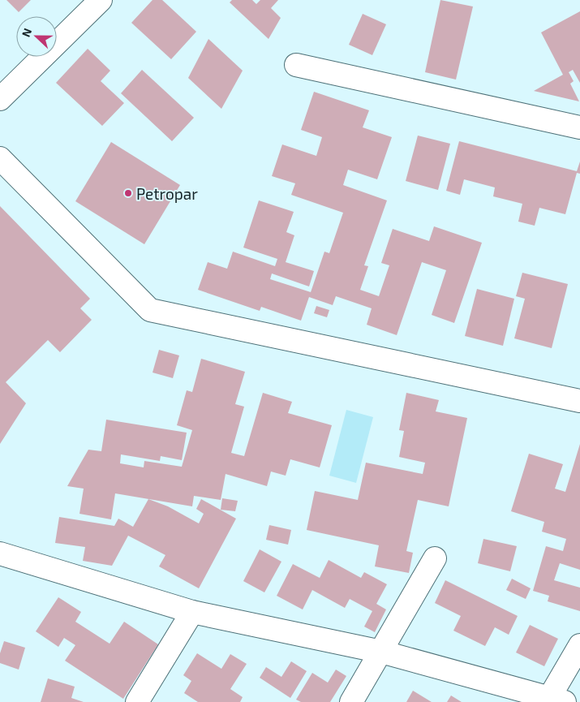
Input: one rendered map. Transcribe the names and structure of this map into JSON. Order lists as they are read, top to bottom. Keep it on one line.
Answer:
{"places":["Petropar"],"north":"left"}
